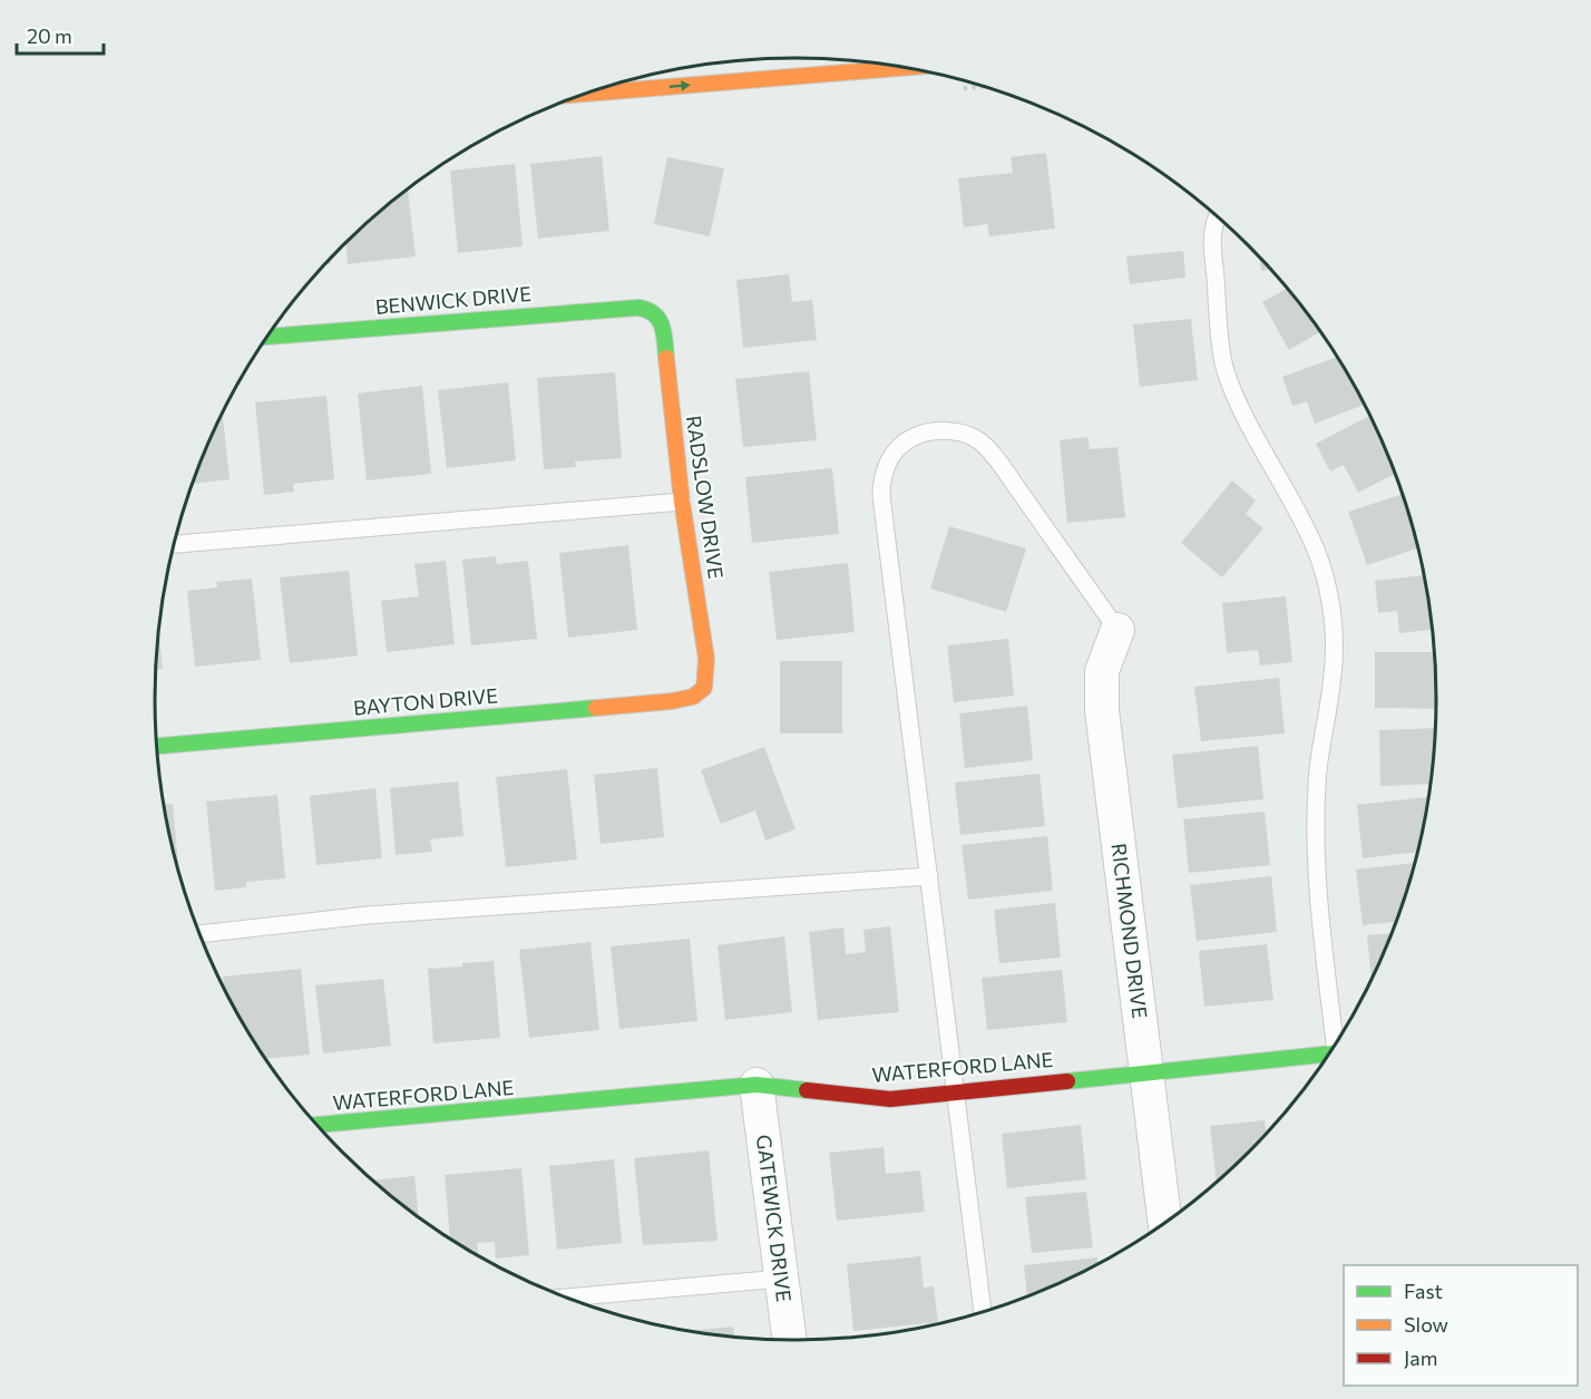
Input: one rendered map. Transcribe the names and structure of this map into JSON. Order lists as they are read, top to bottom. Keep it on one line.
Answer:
{"streets":{"street":["BENWICK DRIVE","RADSLOW DRIVE","BAYTON DRIVE","RICHMOND DRIVE","WATERFORD LANE","GATEWICK DRIVE"]},"crossings":[["BENWICK DRIVE","RADSLOW DRIVE"],["RADSLOW DRIVE","BAYTON DRIVE"],["RICHMOND DRIVE","WATERFORD LANE"],["WATERFORD LANE","GATEWICK DRIVE"]],"legend":["Fast","Slow","Jam"],"scale_bar":"20 m"}
